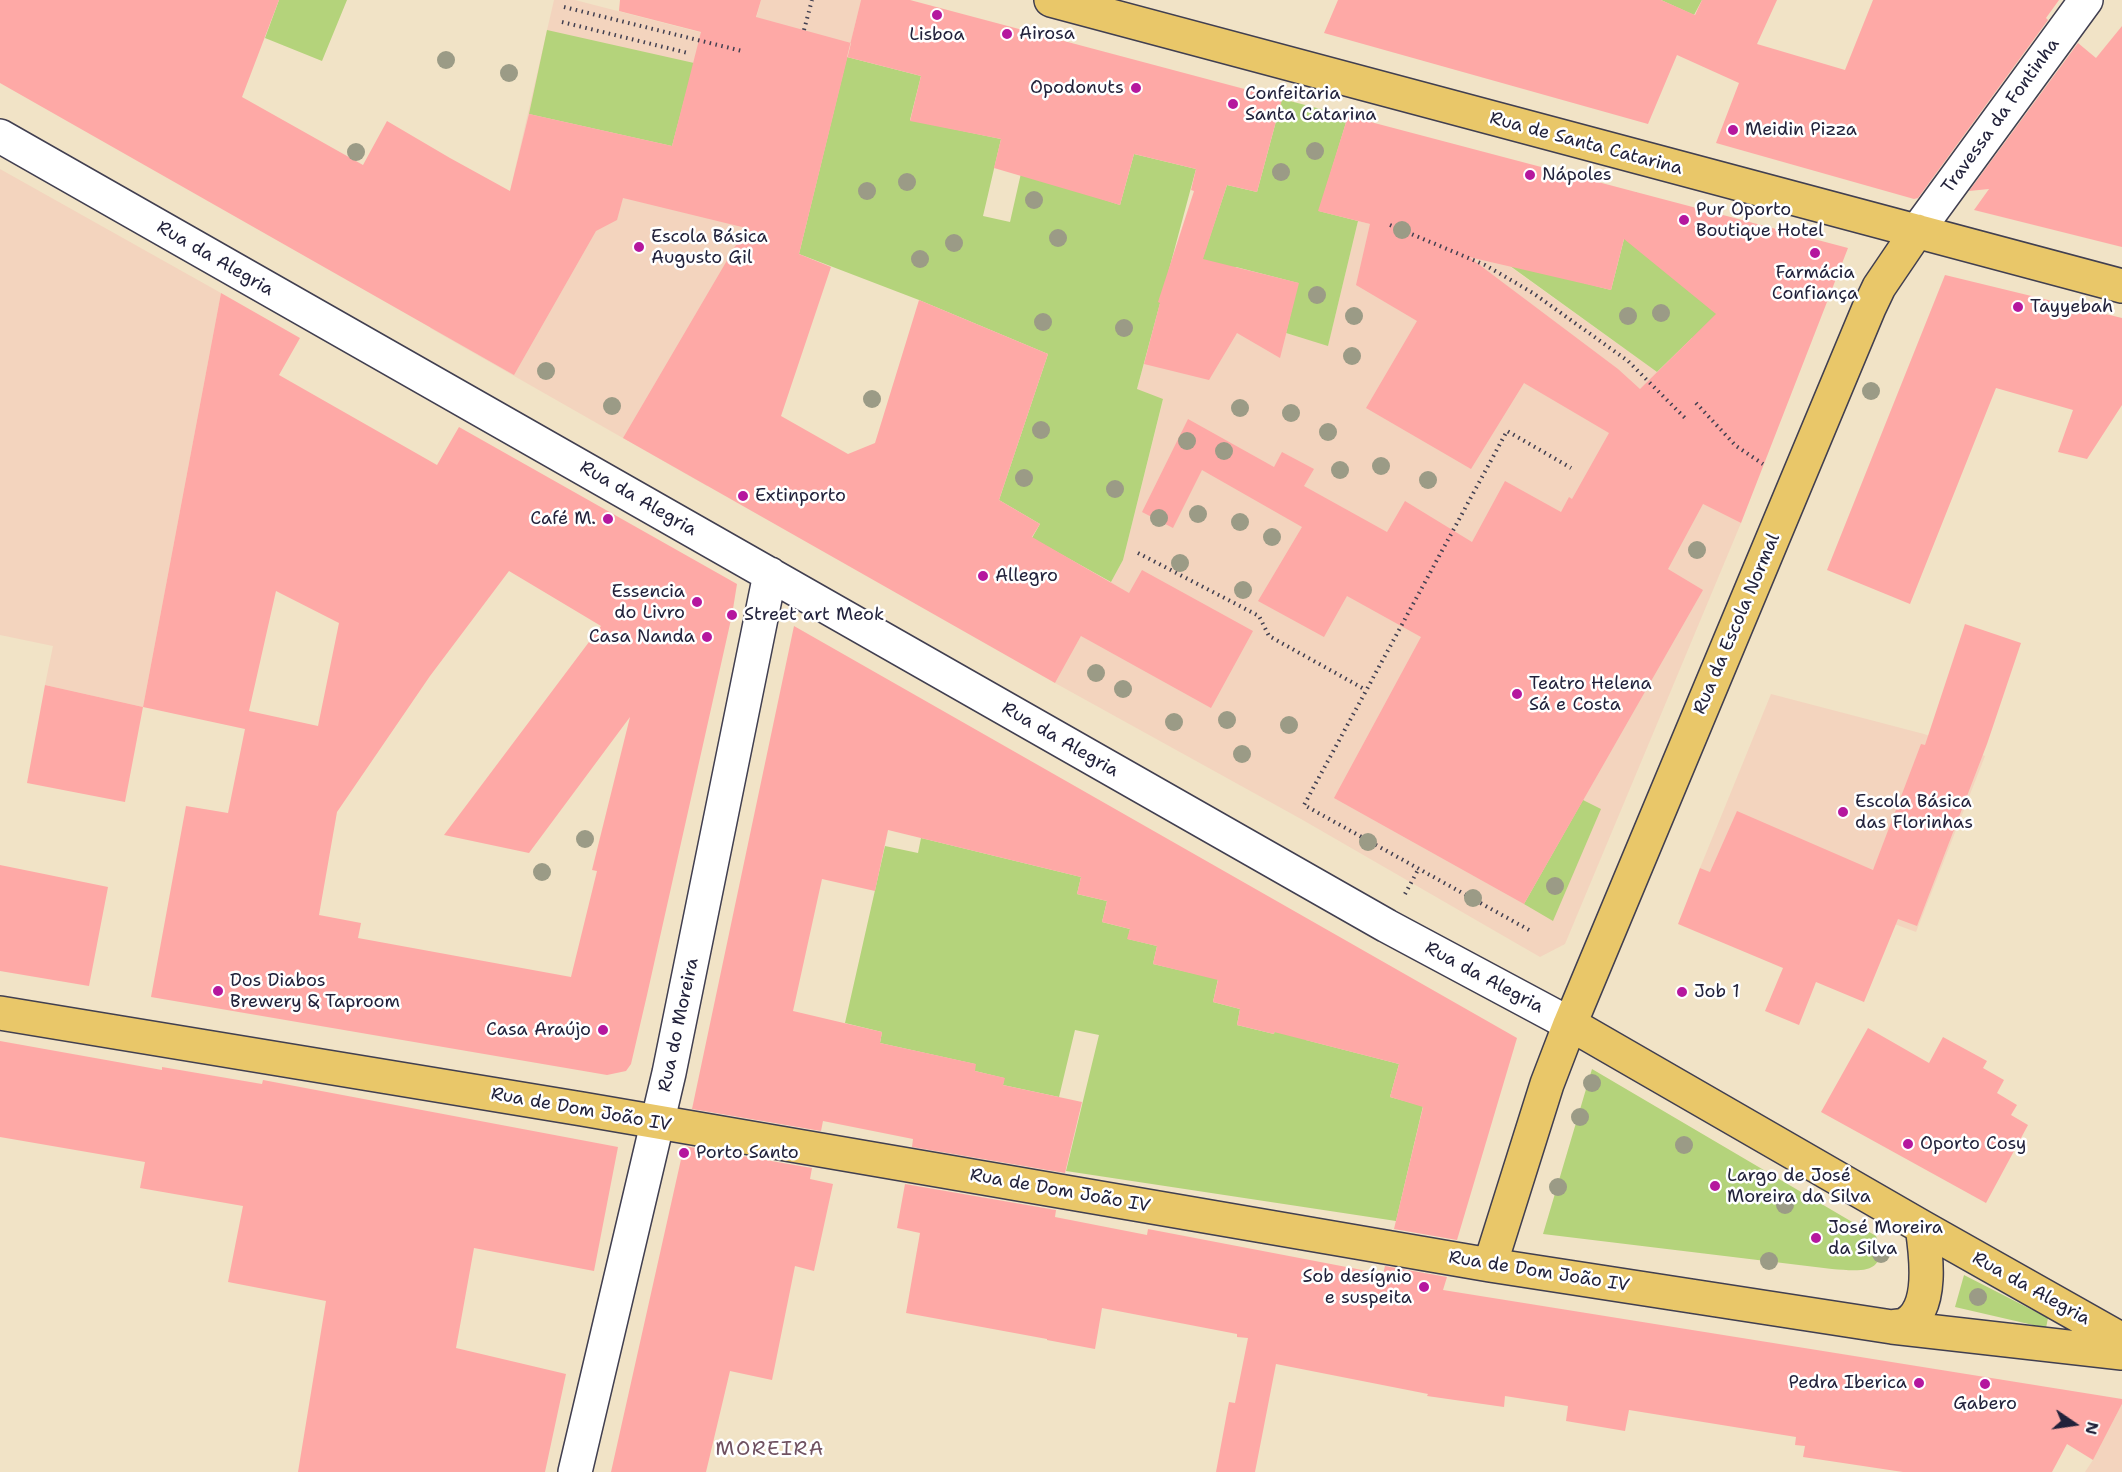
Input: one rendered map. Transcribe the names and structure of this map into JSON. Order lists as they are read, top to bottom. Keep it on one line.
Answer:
{"streets":{"main road":["Rua de Santa Catarina","Rua da Alegria","Rua da Escola Normal","Rua de Dom João IV"],"street":["Travessa da Fontinha","Rua do Moreira"]},"crossings":[["Travessa da Fontinha","Rua de Santa Catarina"],["Travessa da Fontinha","Rua da Escola Normal"],["Rua de Santa Catarina","Rua da Escola Normal"],["Rua da Alegria","Rua da Escola Normal"],["Rua da Alegria","Rua do Moreira"],["Rua do Moreira","Rua de Dom João IV"]],"districts":["MOREIRA"],"places":["Lisboa","Airosa","Opodonuts","Confeitaria Santa Catarina","Meidin Pizza","Nápoles","Pur Oporto Boutique Hotel","Escola Básica Augusto Gil","Farmácia Confiança","Tayyebah","Extinporto","Café M.","Allegro","Essencia do Livro","Street art Meok","Casa Nanda","Teatro Helena Sá e Costa","Escola Básica das Florinhas","Dos Diabos Brewery & Taproom","Job 1","Casa Araújo","Oporto Cosy","Porto Santo","Largo de José Moreira da Silva","José Moreira da Silva","Sob desígnio e suspeita","Pedra Iberica","Gabero"],"north":"right"}
